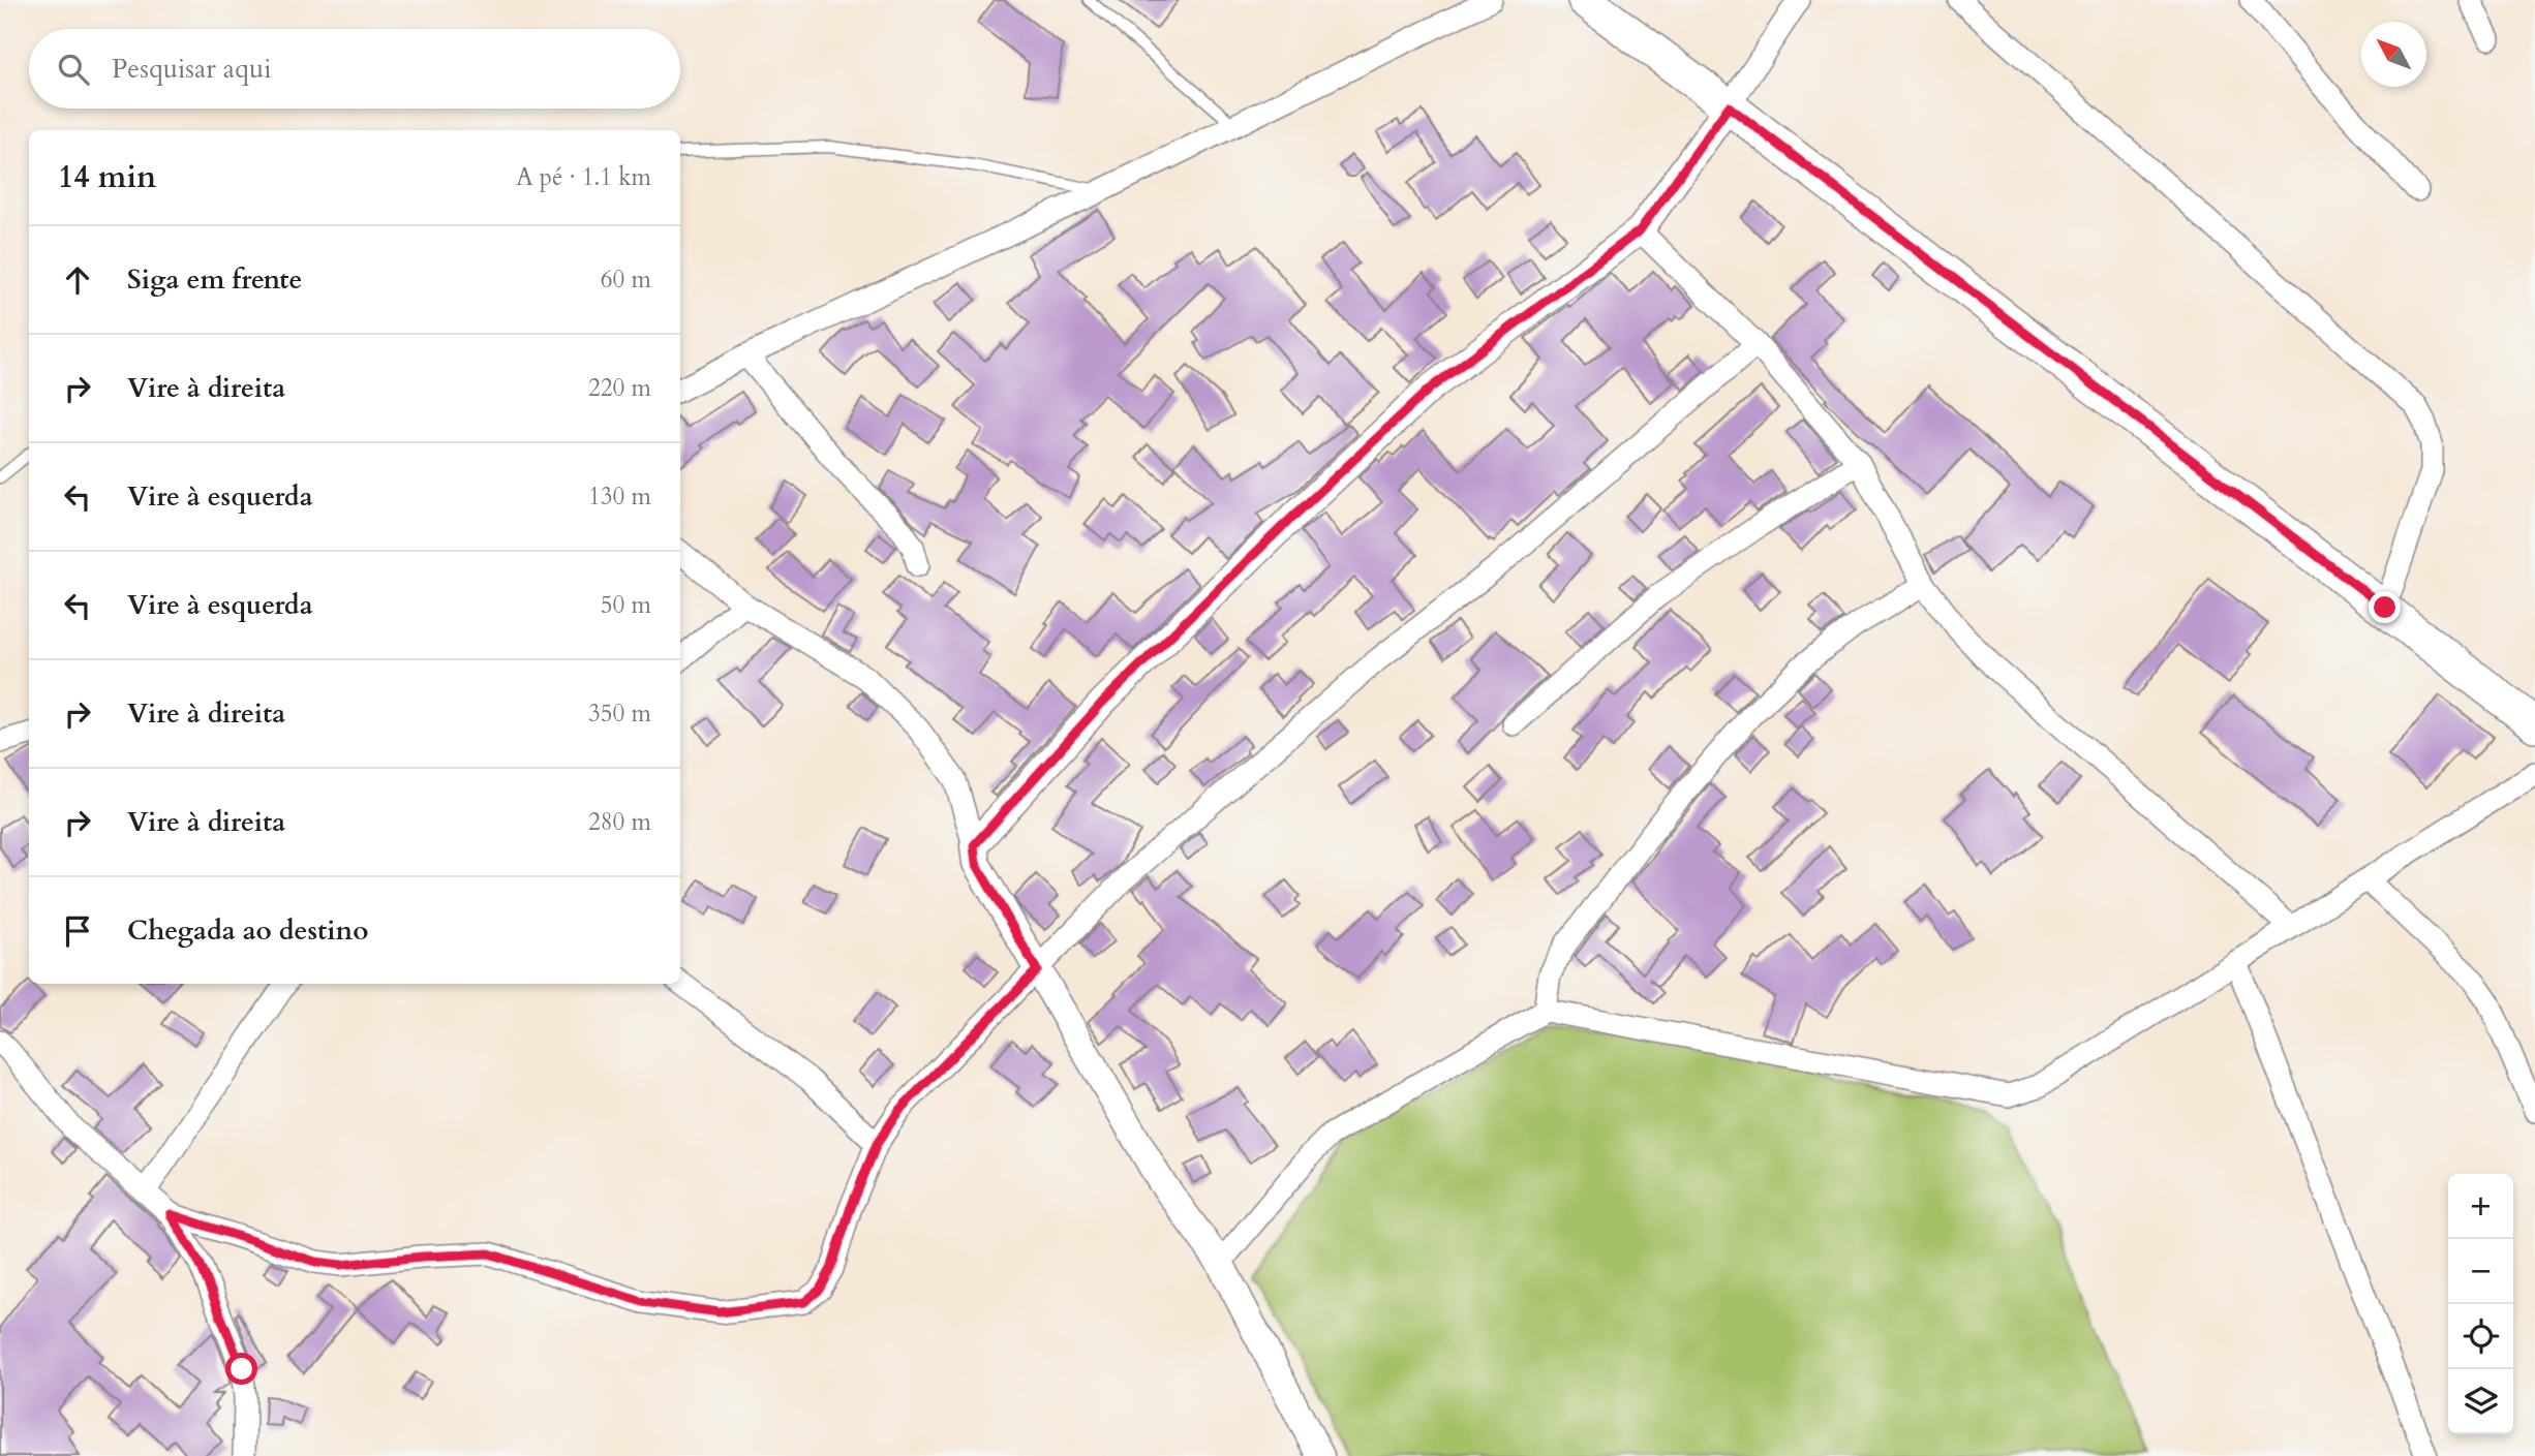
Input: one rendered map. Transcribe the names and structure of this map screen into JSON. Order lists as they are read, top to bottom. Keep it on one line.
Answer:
{"north":"top left","page":{"search":"Pesquisar aqui","heading":["14 min","A pé · 1.1 km"],"list":[["Siga em frente","60 m"],["Vire à direita","220 m"],["Vire à esquerda","130 m"],["Vire à esquerda","50 m"],["Vire à direita","350 m"],["Vire à direita","280 m"],"Chegada ao destino"],"map_buttons":["+","−"]}}
